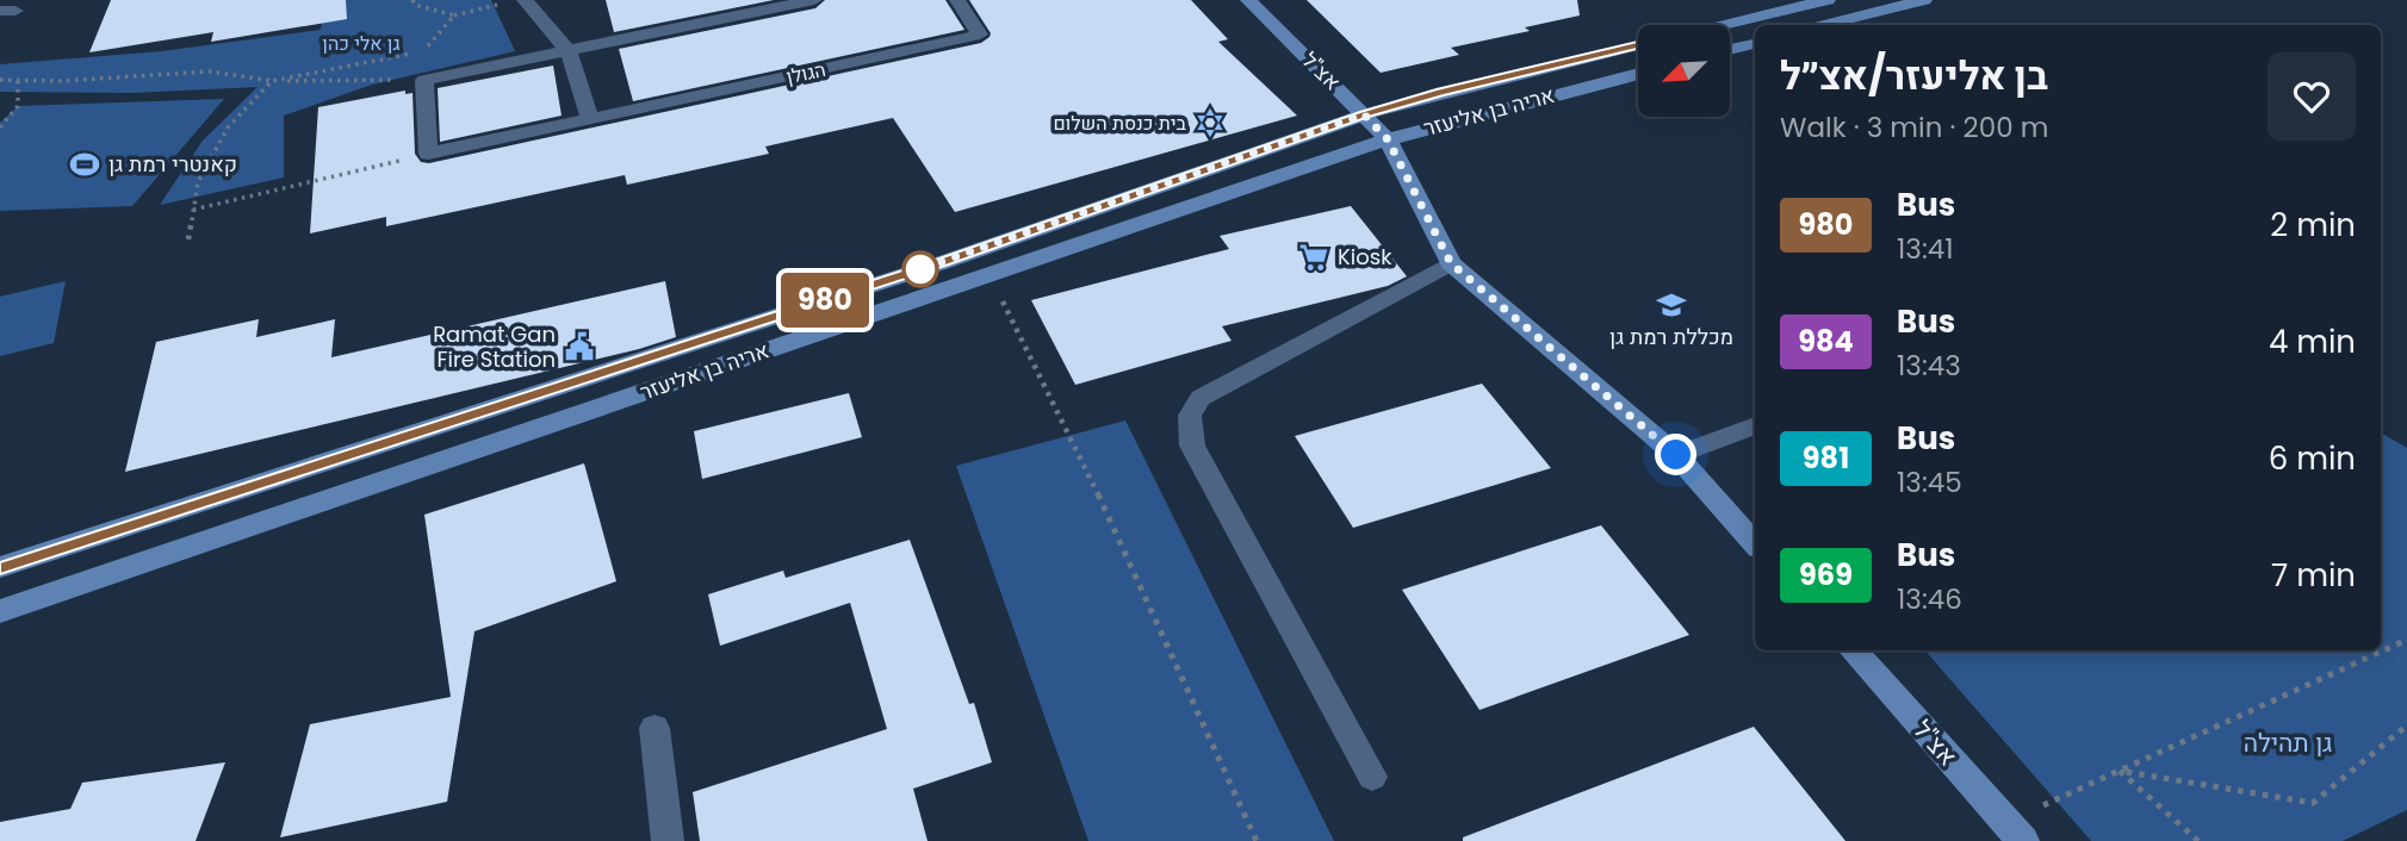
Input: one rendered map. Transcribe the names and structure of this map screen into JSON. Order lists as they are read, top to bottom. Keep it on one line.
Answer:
{"streets":{"street":["אצ\"ל","הגולן","אריה בן אליעזר"]},"crossings":[["אצ\"ל","אריה בן אליעזר"]],"parks":["גן אלי כהן","גן תהילה"],"places":{"synagogue":["בית כנסת השלום"],"sports":["קאנטרי רמת גן"],"supermarket":["Kiosk"],"school or university":["מכללת רמת גן"],"public building":["Ramat Gan Fire Station"]},"lines":["bus line 980"],"north":"bottom left","page":{"on_map":"980","heading":["בן אליעזר/אצ״ל","Walk · 3 min · 200 m"],"list":[{"mark":"980","name":"Bus","note":"13:41","value":"2 min"},{"mark":"984","name":"Bus","note":"13:43","value":"4 min"},{"mark":"981","name":"Bus","note":"13:45","value":"6 min"},{"mark":"969","name":"Bus","note":"13:46","value":"7 min"}]}}
